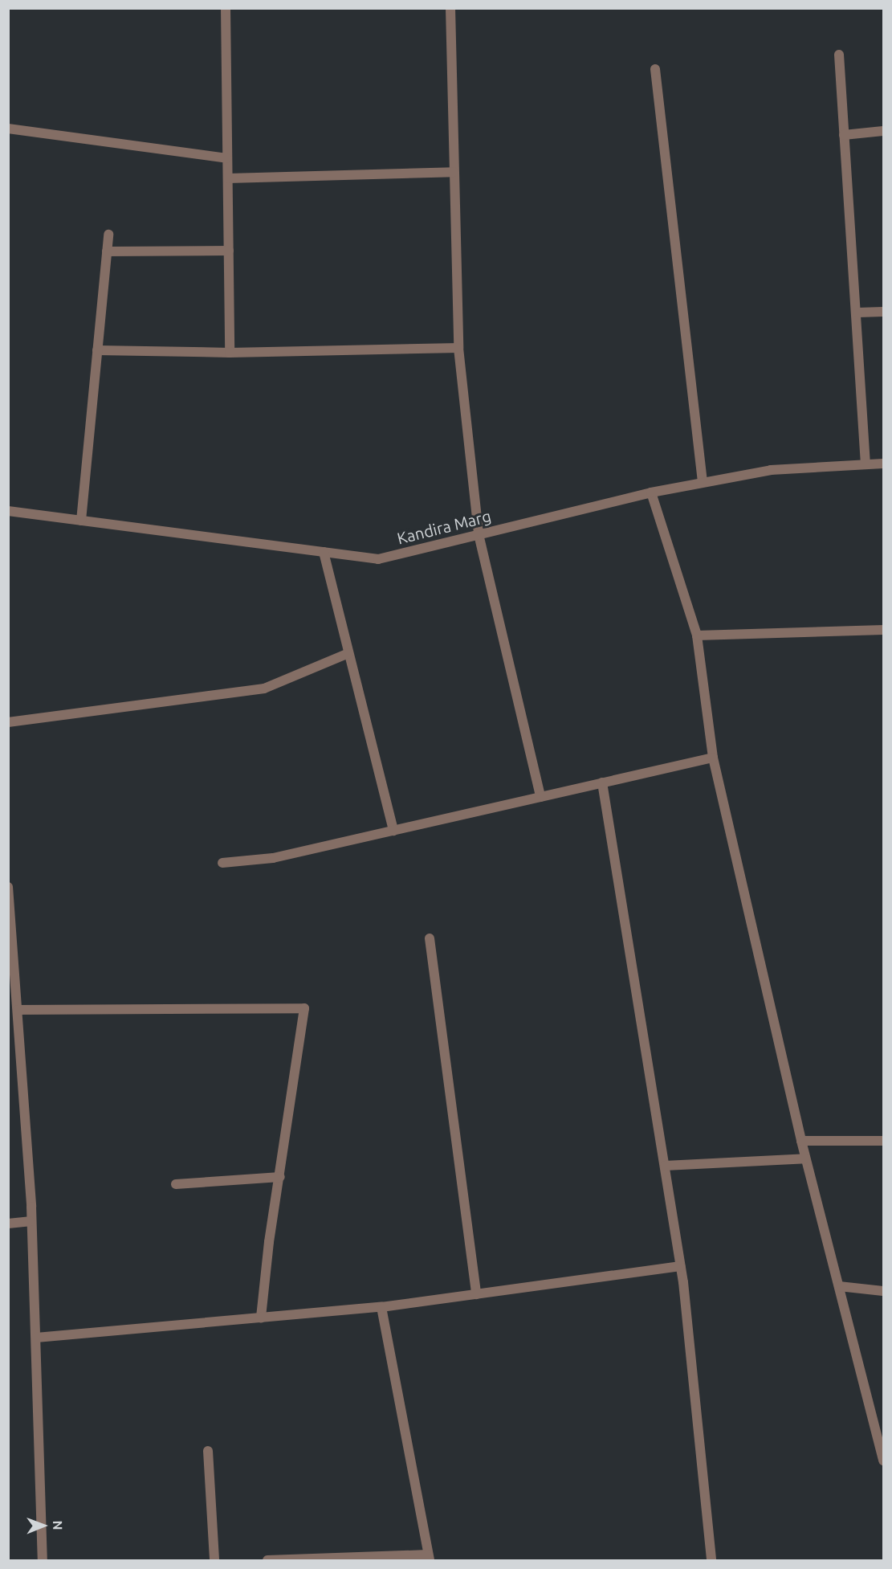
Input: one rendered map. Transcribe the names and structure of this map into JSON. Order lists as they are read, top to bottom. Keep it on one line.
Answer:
{"streets":{"street":["Kandira Marg"]},"north":"right"}
